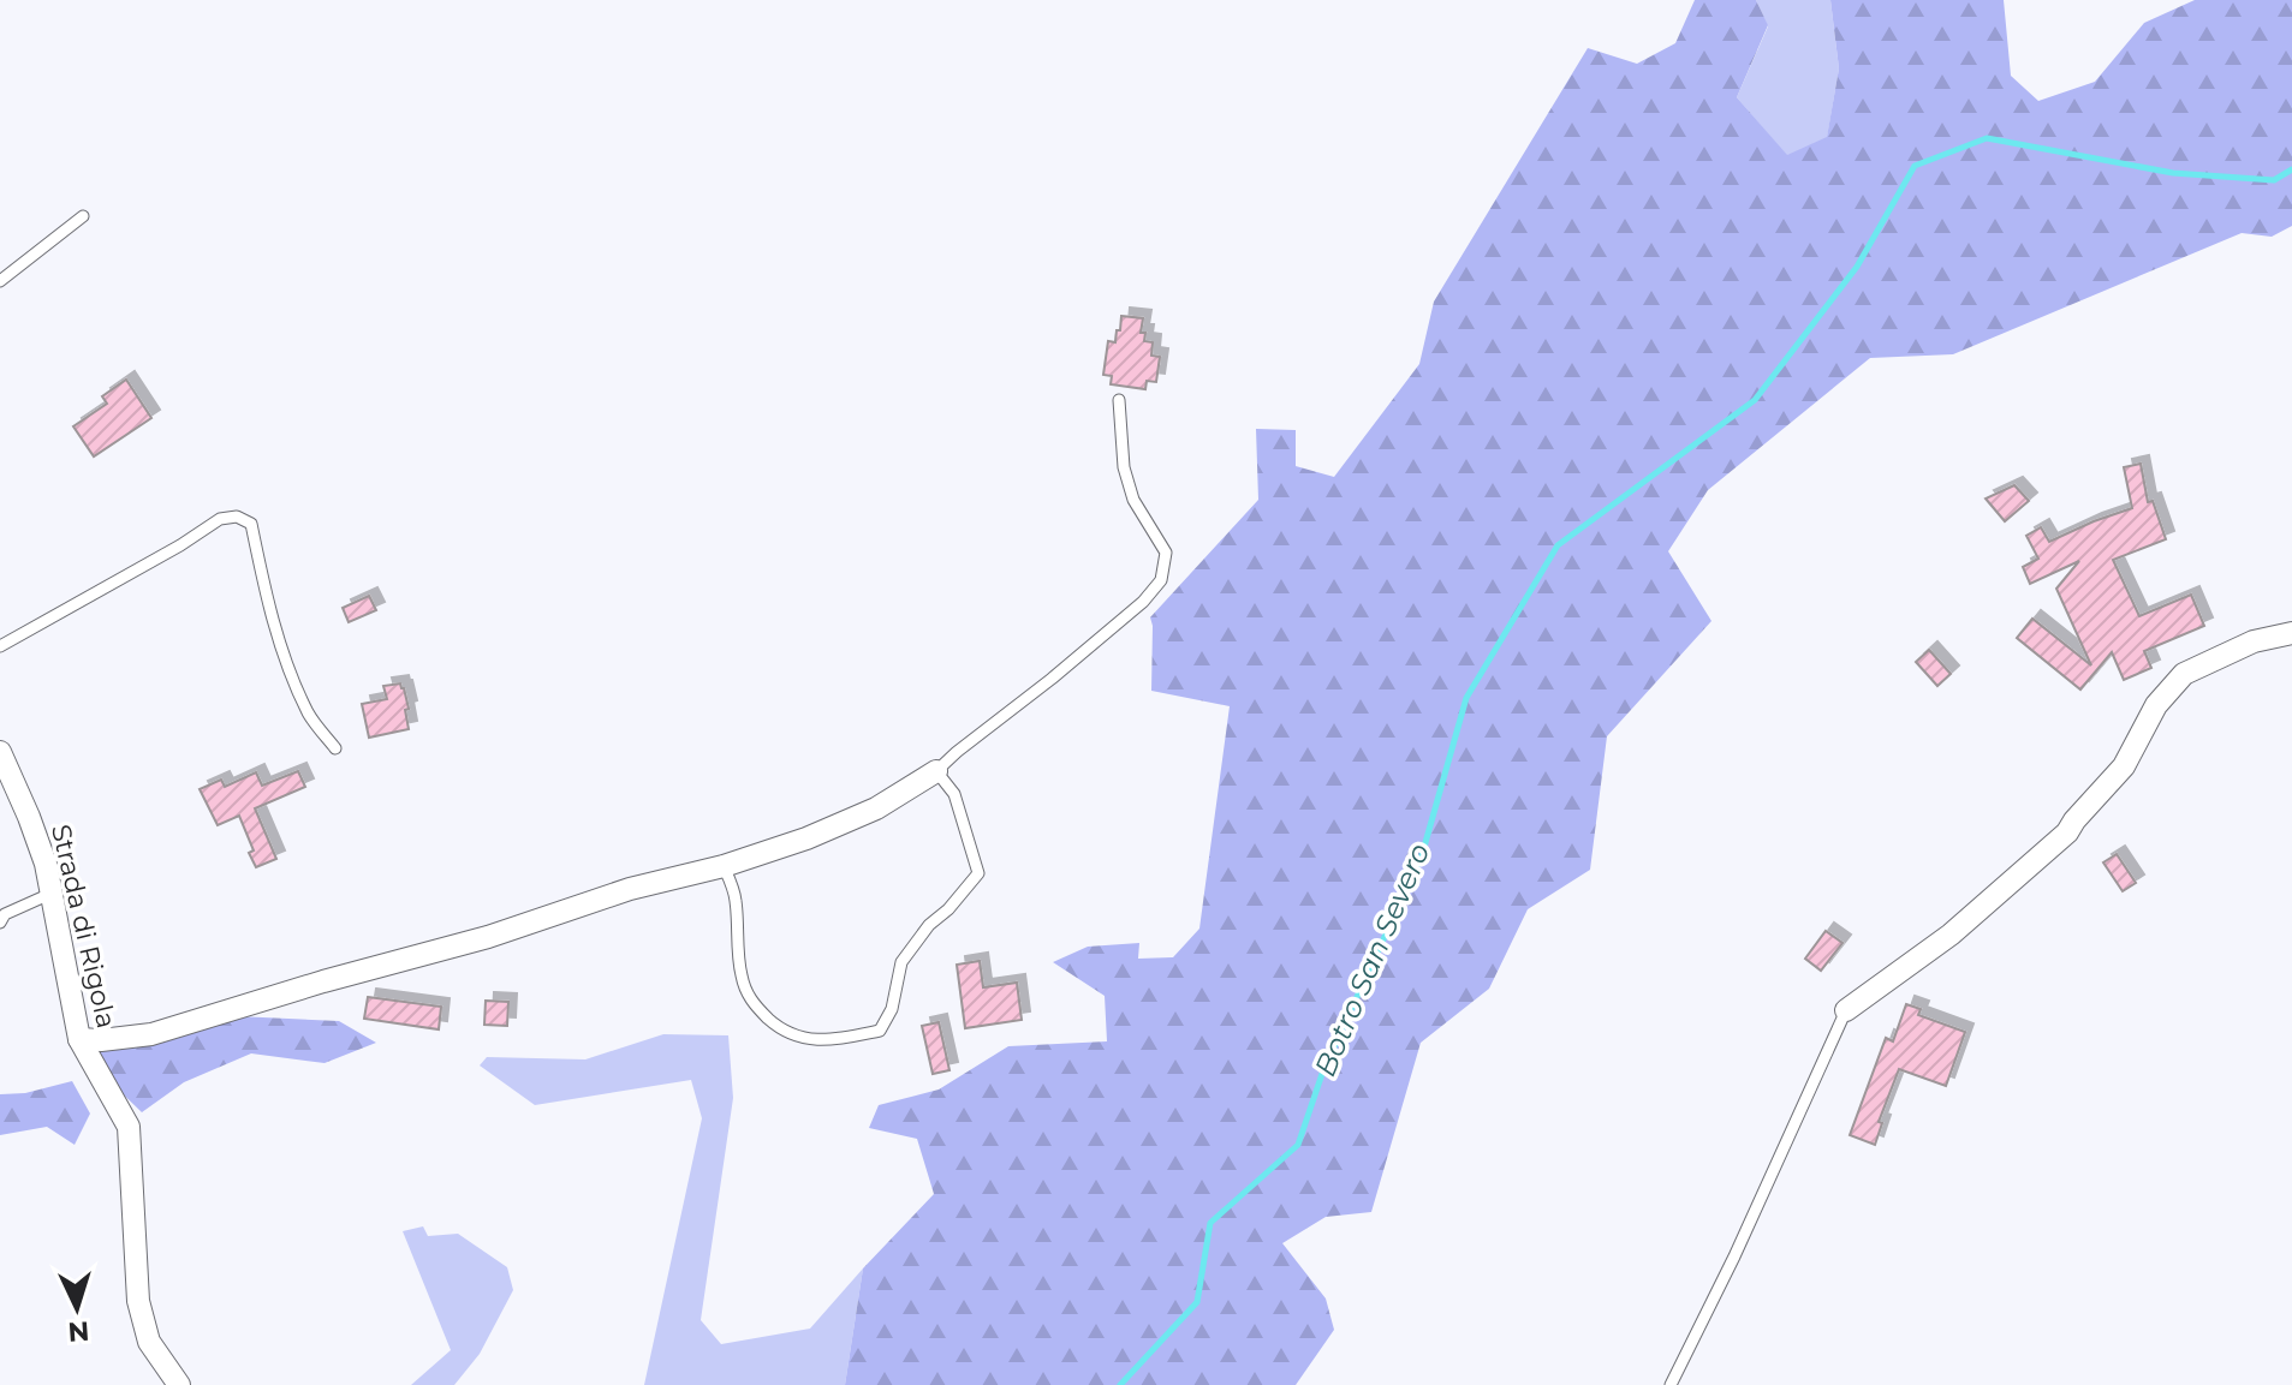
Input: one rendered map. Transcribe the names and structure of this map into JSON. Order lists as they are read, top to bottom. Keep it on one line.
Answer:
{"streets":{"street":["Strada di Rigola"]},"water":["Botro San Severo"],"north":"bottom"}
